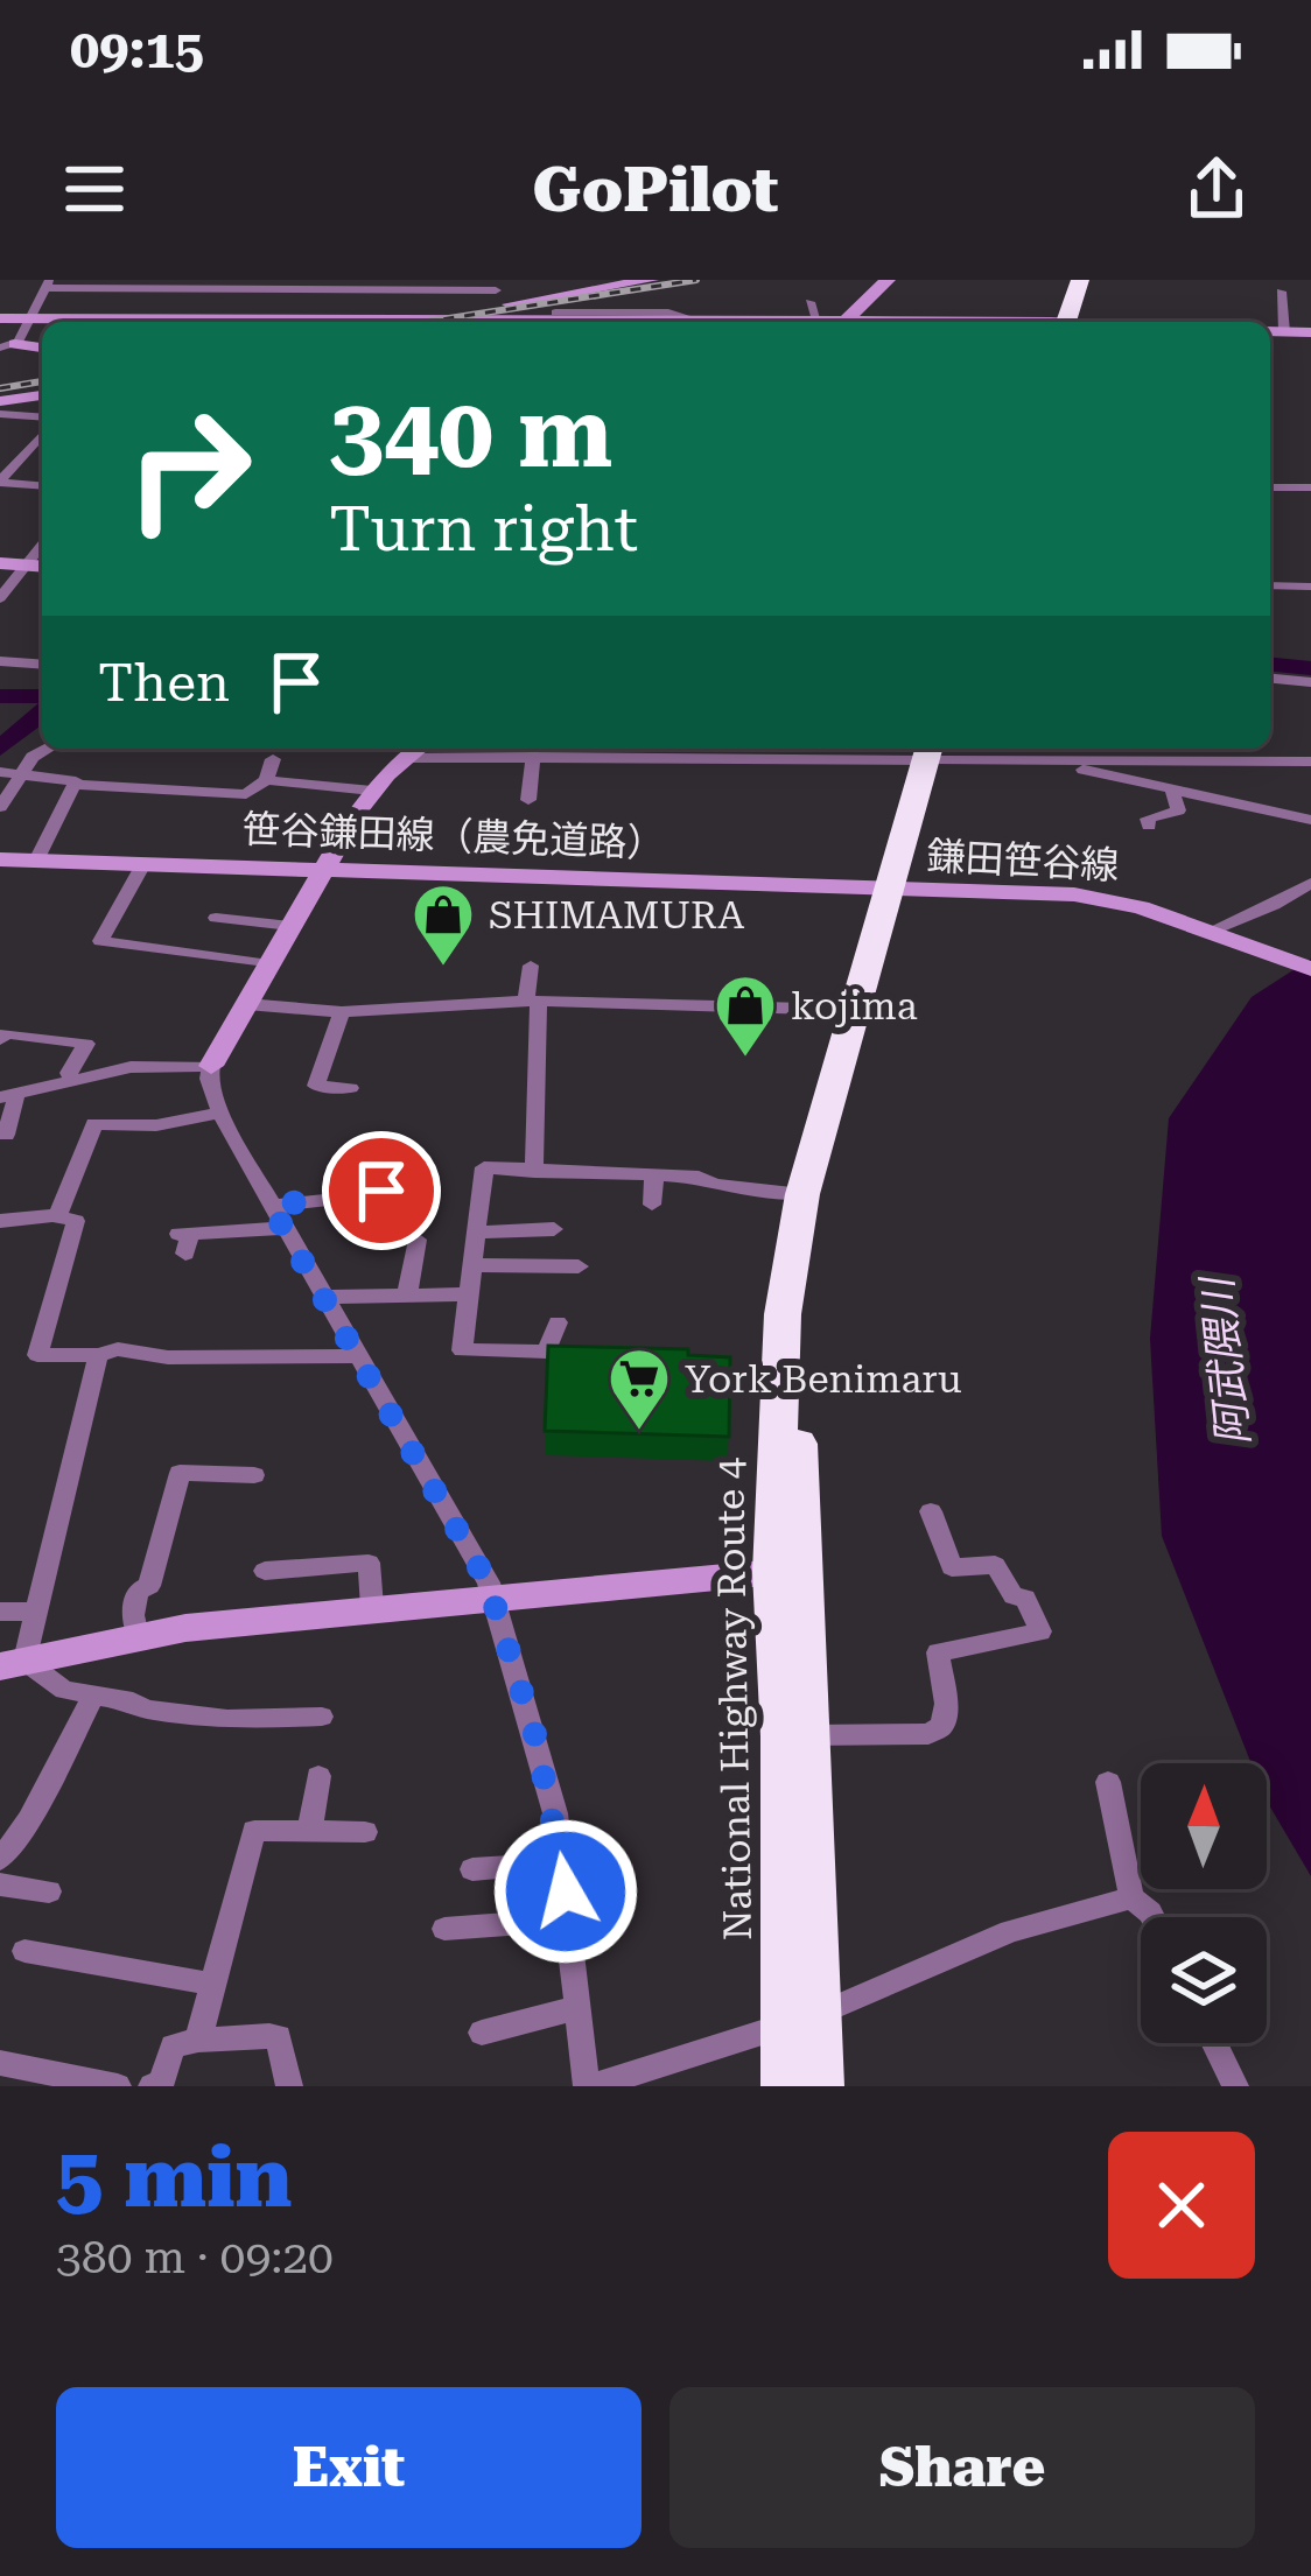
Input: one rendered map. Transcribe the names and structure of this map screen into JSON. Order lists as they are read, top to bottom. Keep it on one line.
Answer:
{"streets":{"highway":["National Highway Route 4"],"street":["笹谷鎌田線（農免道路）","鎌田笹谷線"]},"crossings":[["笹谷鎌田線（農免道路）","鎌田笹谷線"],["笹谷鎌田線（農免道路）","National Highway Route 4"],["鎌田笹谷線","National Highway Route 4"]],"water":["阿武隈川"],"places":{"shop":["SHIMAMURA","kojima"],"supermarket":["York Benimaru"]},"north":"top","page":{"status":"09:15","header":"GoPilot","turn":["340 m","Turn right"],"then":"Then","heading":["5 min","380 m · 09:20"],"buttons":["Exit","Share"]}}
